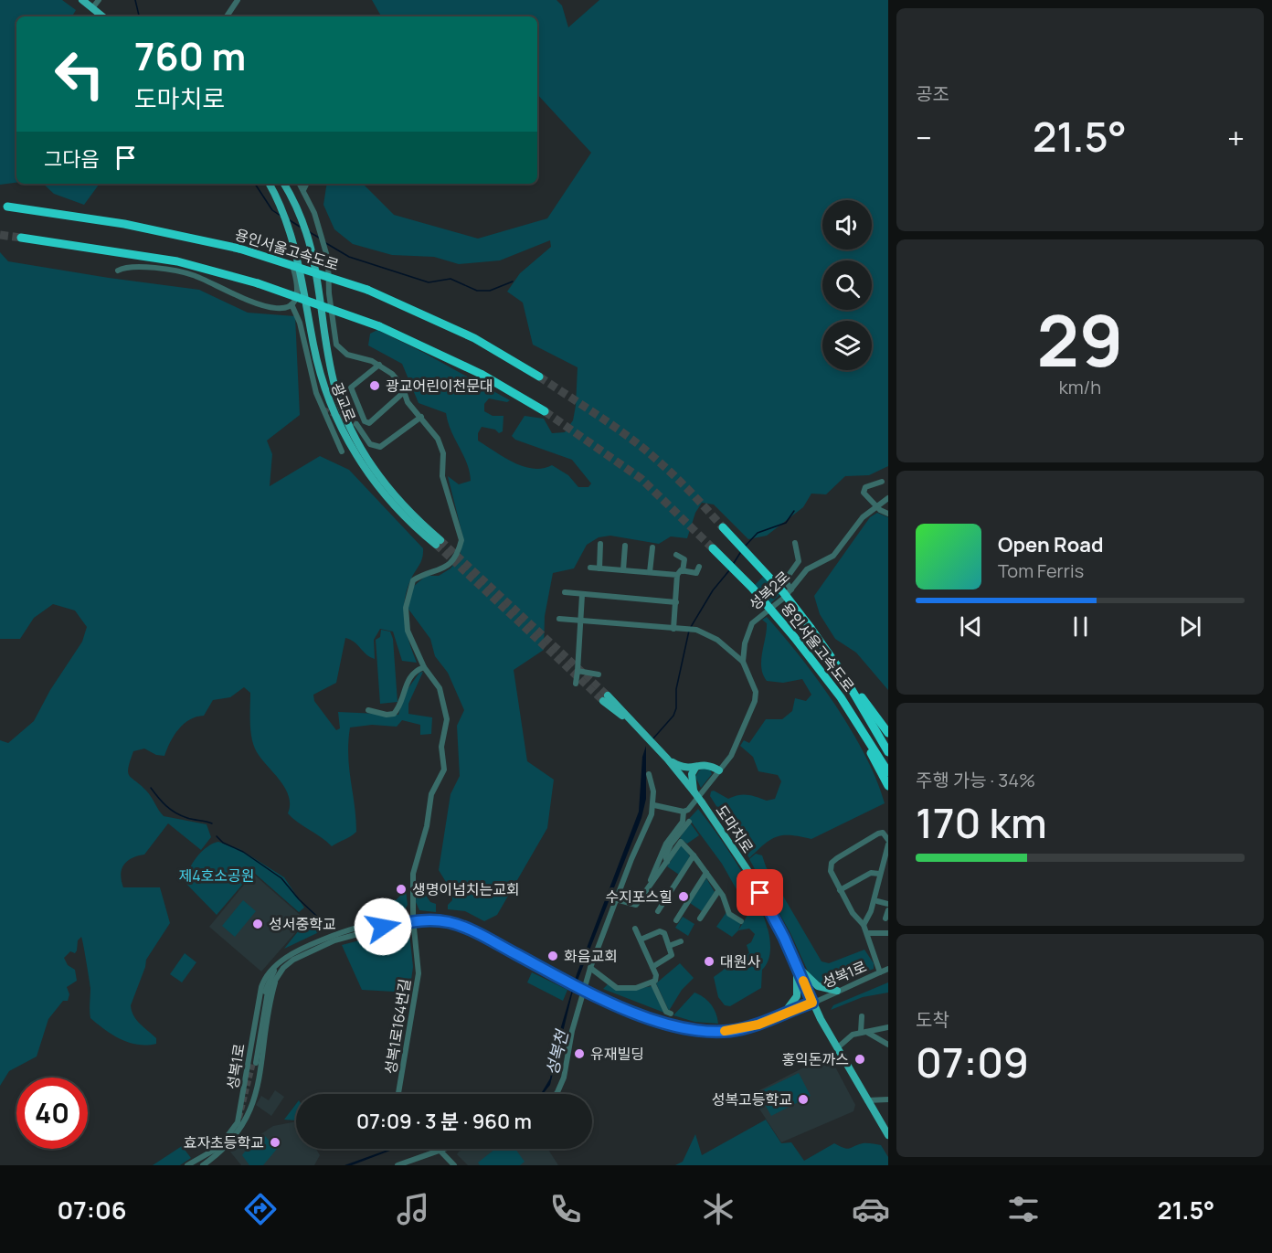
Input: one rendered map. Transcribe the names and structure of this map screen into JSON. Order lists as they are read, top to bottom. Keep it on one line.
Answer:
{"streets":{"highway":["용인서울고속도로"],"main road":["광교로","도마치로"],"street":["성복2로","성복1로","성복1로164번길"]},"crossings":[["도마치로","성복1로"],["성복1로","성복1로164번길"]],"water":["성복천"],"parks":["제4호소공원"],"places":["광교어린이천문대","생명이넘치는교회","수지포스힐","성서중학교","화음교회","대원사","유재빌딩","홍익돈까스","성복고등학교","효자초등학교"],"page":{"tile":["공조",["29","km/h"],["주행 가능 · 34%","170 km"],["도착","07:09"]],"turn":["760 m","도마치로"],"heat":["−","21.5°","+"],"then":"그다음","song":["Open Road","Tom Ferris"],"limit":"40","trip":"07:09 · 3 분 · 960 m","tabs":["07:06","21.5°"]}}
